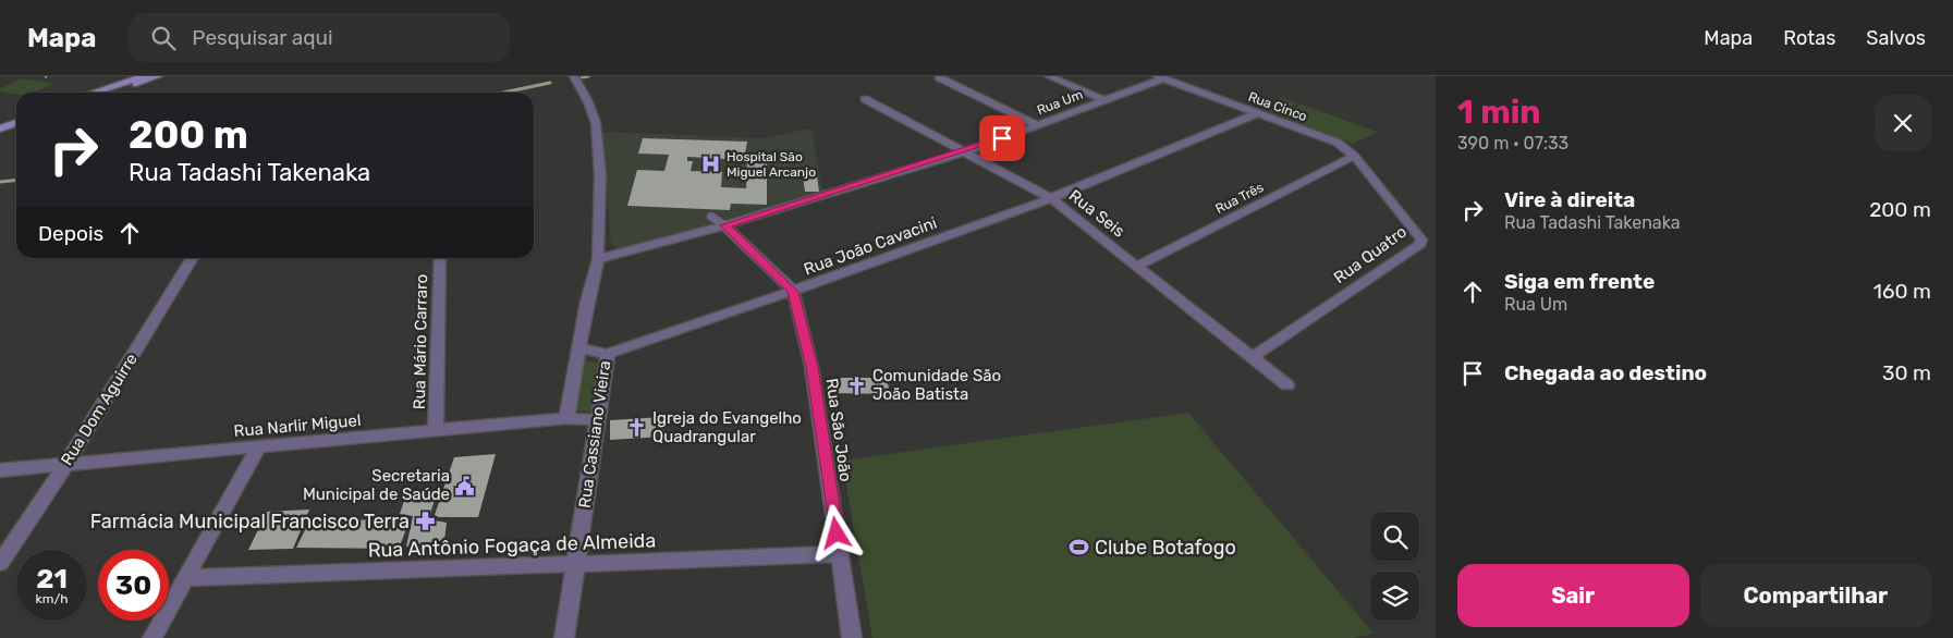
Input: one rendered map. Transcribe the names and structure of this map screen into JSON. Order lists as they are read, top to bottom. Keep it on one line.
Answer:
{"streets":{"street":["Rua Um","Rua Cinco","Rua Três","Rua Seis","Rua João Cavacini","Rua Quatro","Rua Mário Carraro","Rua Dom Aguirre","Rua Narlir Miguel","Rua São João","Rua Cassiano Vieira","Rua Antônio Fogaça de Almeida"]},"crossings":[["Rua Um","Rua Cinco"],["Rua Um","Rua Seis"],["Rua Um","Rua Cassiano Vieira"],["Rua Cinco","Rua Três"],["Rua Cinco","Rua João Cavacini"],["Rua Cinco","Rua Quatro"],["Rua Três","Rua Seis"],["Rua Três","Rua Quatro"],["Rua Seis","Rua João Cavacini"],["Rua Seis","Rua Quatro"],["Rua João Cavacini","Rua São João"],["Rua João Cavacini","Rua Cassiano Vieira"],["Rua Mário Carraro","Rua Narlir Miguel"],["Rua Dom Aguirre","Rua Narlir Miguel"],["Rua Narlir Miguel","Rua Cassiano Vieira"],["Rua São João","Rua Antônio Fogaça de Almeida"],["Rua Cassiano Vieira","Rua Antônio Fogaça de Almeida"]],"places":{"hospital":["Hospital São Miguel Arcanjo"],"church":["Comunidade São João Batista","Igreja do Evangelho Quadrangular"],"public building":["Secretaria Municipal de Saúde"],"pharmacy":["Farmácia Municipal Francisco Terra"],"sports":["Clube Botafogo"]},"page":{"header":"Mapa","search":"Pesquisar aqui","nav":["Mapa","Rotas","Salvos"],"heading":["1 min","390 m · 07:33"],"turn":["200 m","Rua Tadashi Takenaka"],"list":[{"name":"Vire à direita","note":"Rua Tadashi Takenaka","value":"200 m"},{"name":"Siga em frente","note":"Rua Um","value":"160 m"},{"name":"Chegada ao destino","value":"30 m"}],"then":"Depois","speed":"21 km/h","limit":"30","buttons":["Sair","Compartilhar"]}}
